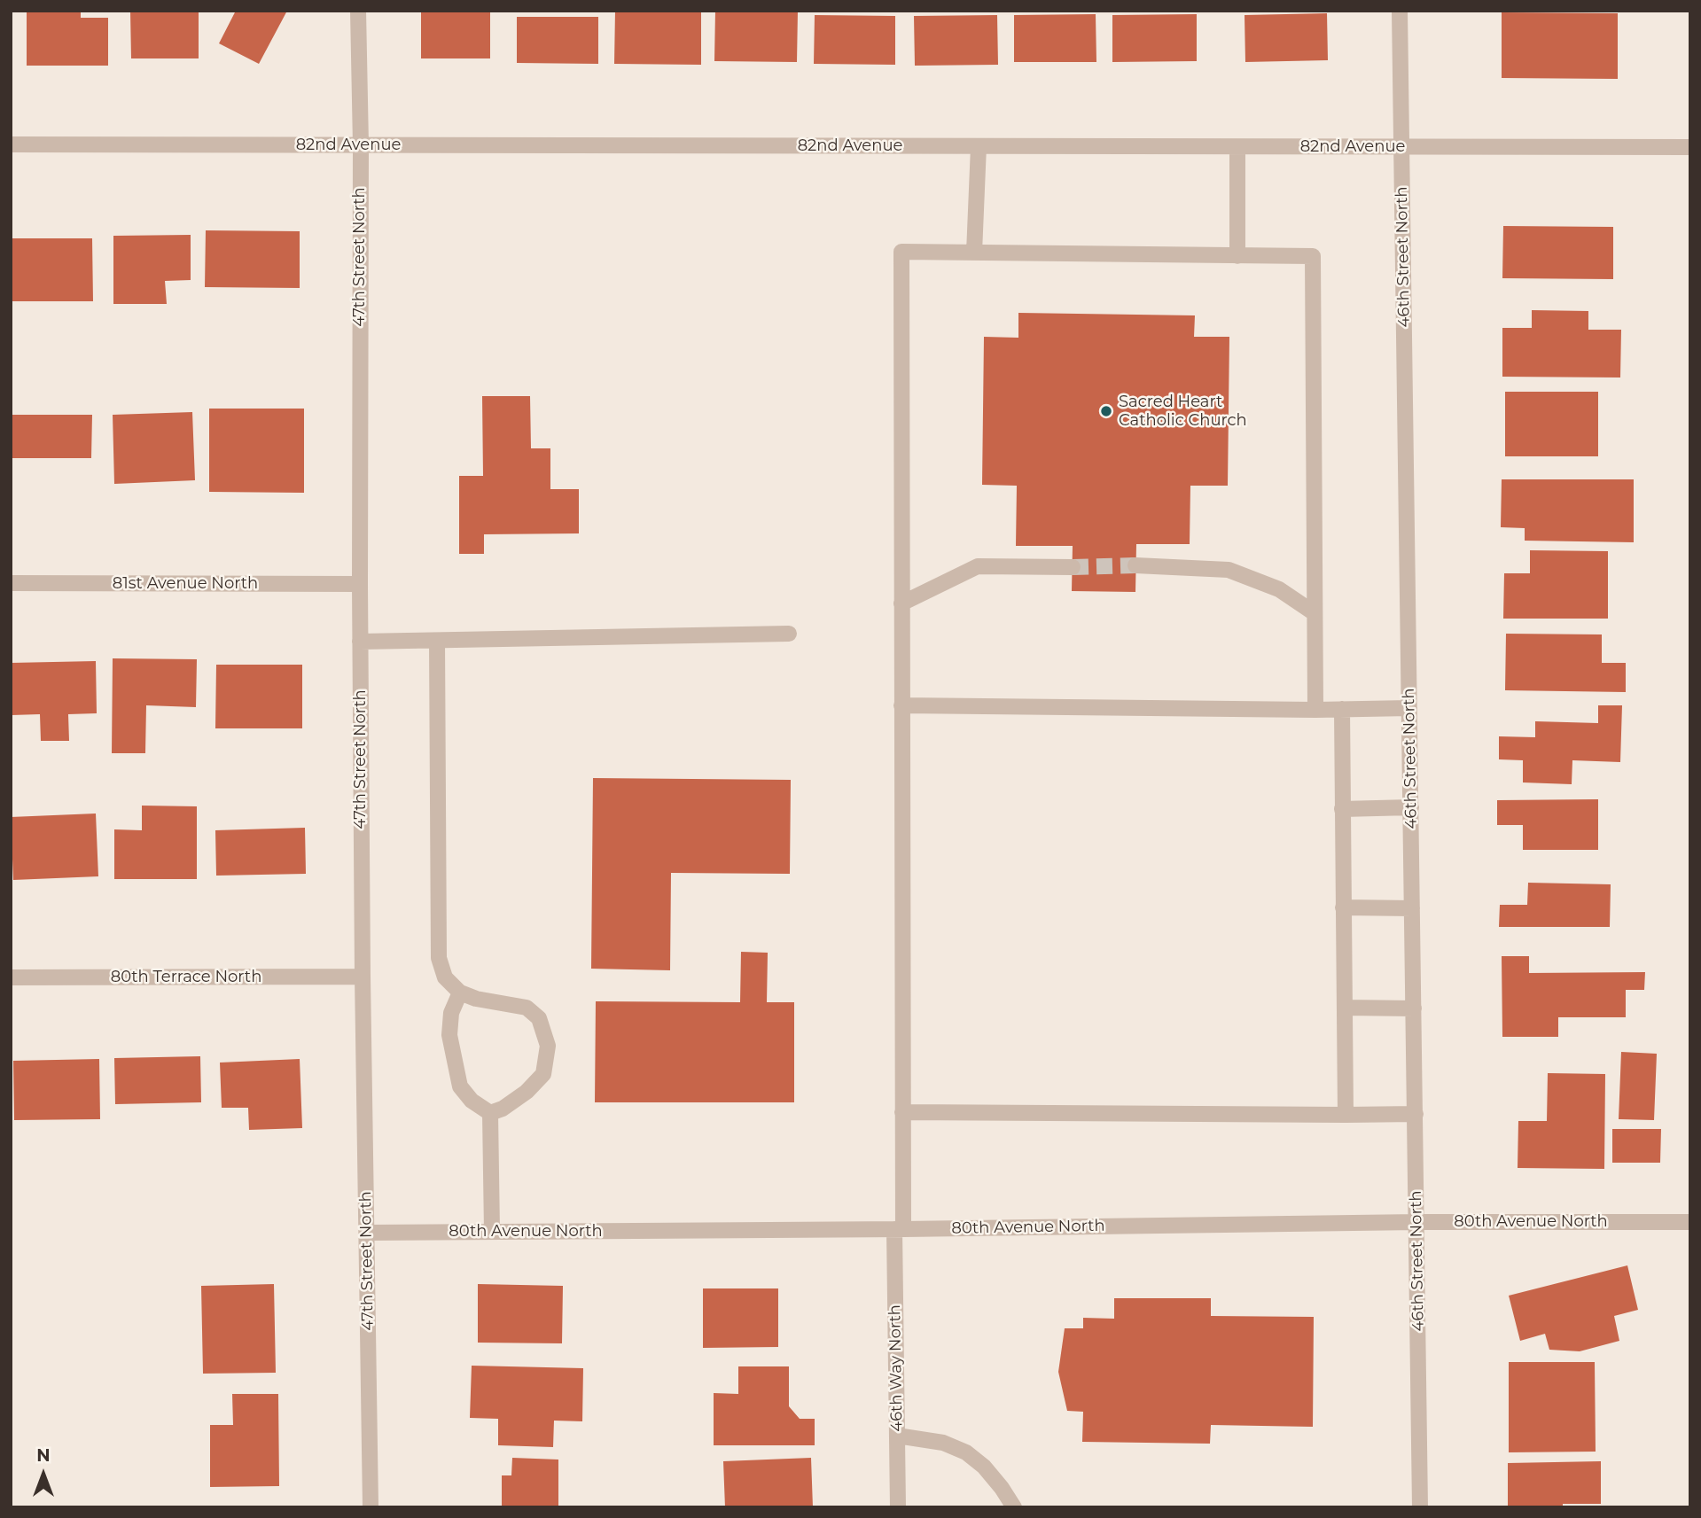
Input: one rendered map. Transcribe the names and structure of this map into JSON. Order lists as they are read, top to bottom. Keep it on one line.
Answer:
{"streets":{"street":["82nd Avenue","47th Street North","46th Street North","81st Avenue North","80th Terrace North","80th Avenue North","46th Way North"]},"crossings":[["82nd Avenue","47th Street North"],["82nd Avenue","46th Street North"],["47th Street North","81st Avenue North"],["47th Street North","80th Terrace North"],["47th Street North","80th Avenue North"],["46th Street North","80th Avenue North"],["80th Avenue North","46th Way North"]],"places":["Sacred Heart Catholic Church"],"north":"top"}
